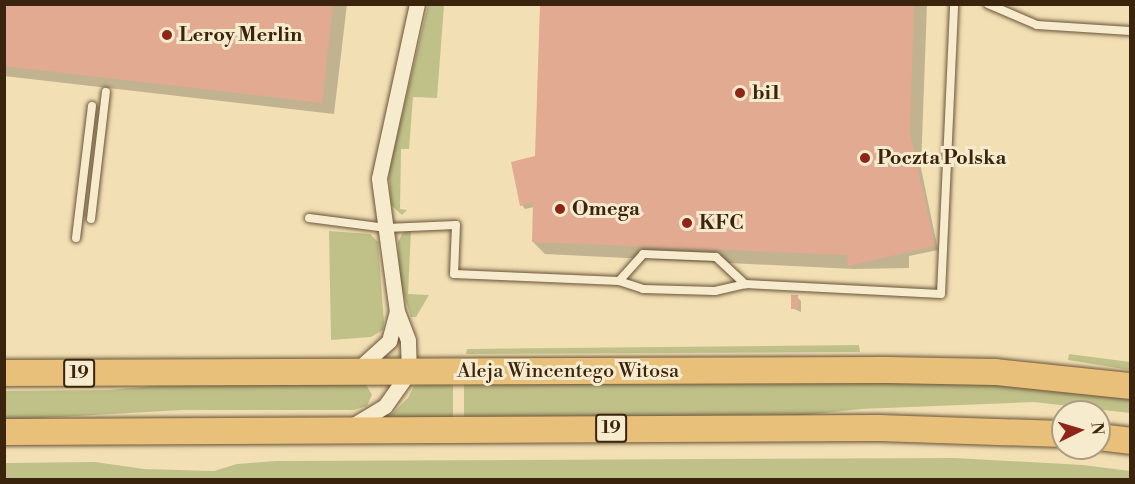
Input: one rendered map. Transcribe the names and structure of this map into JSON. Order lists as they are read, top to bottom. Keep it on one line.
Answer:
{"streets":{"main road":["Aleja Wincentego Witosa","19"]},"places":["Leroy Merlin","bi1","Poczta Polska","Omega","KFC"],"north":"right"}
